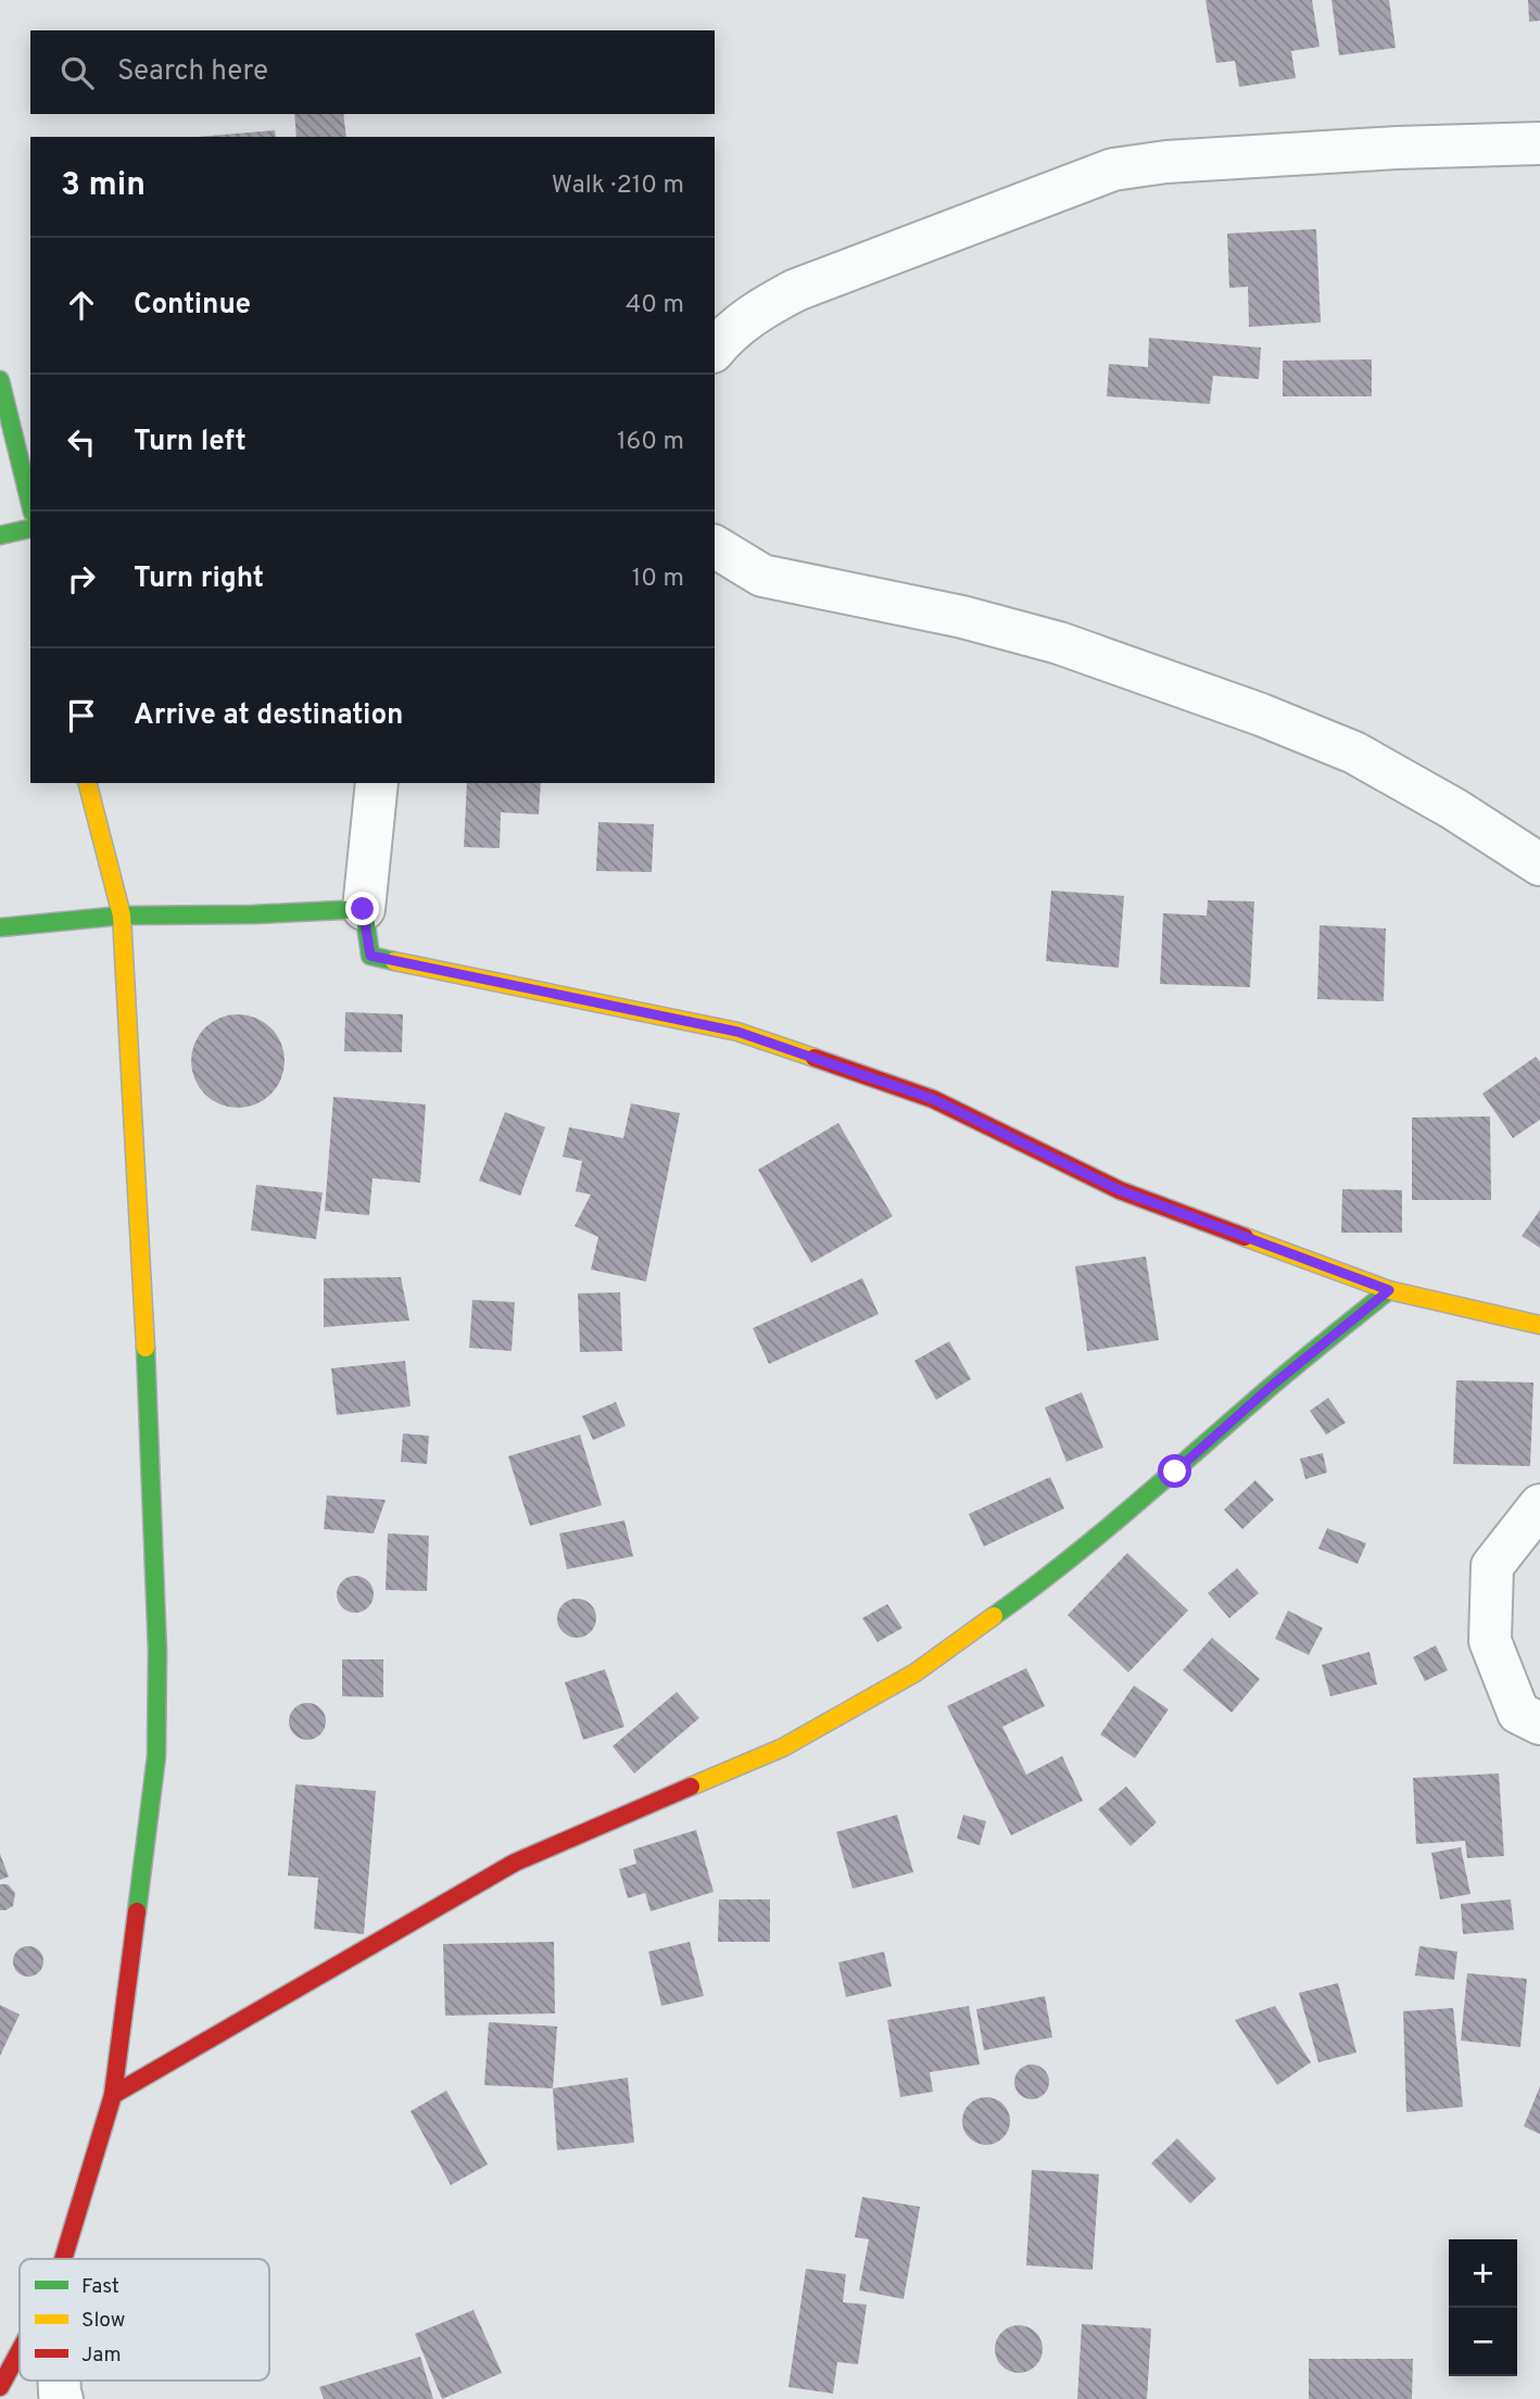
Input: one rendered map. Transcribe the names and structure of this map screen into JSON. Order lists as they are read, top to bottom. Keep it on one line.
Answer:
{"legend":["Fast","Slow","Jam"],"page":{"search":"Search here","heading":["3 min","Walk · 210 m"],"list":[["Continue","40 m"],["Turn left","160 m"],["Turn right","10 m"],"Arrive at destination"],"map_buttons":["+","−"]}}
